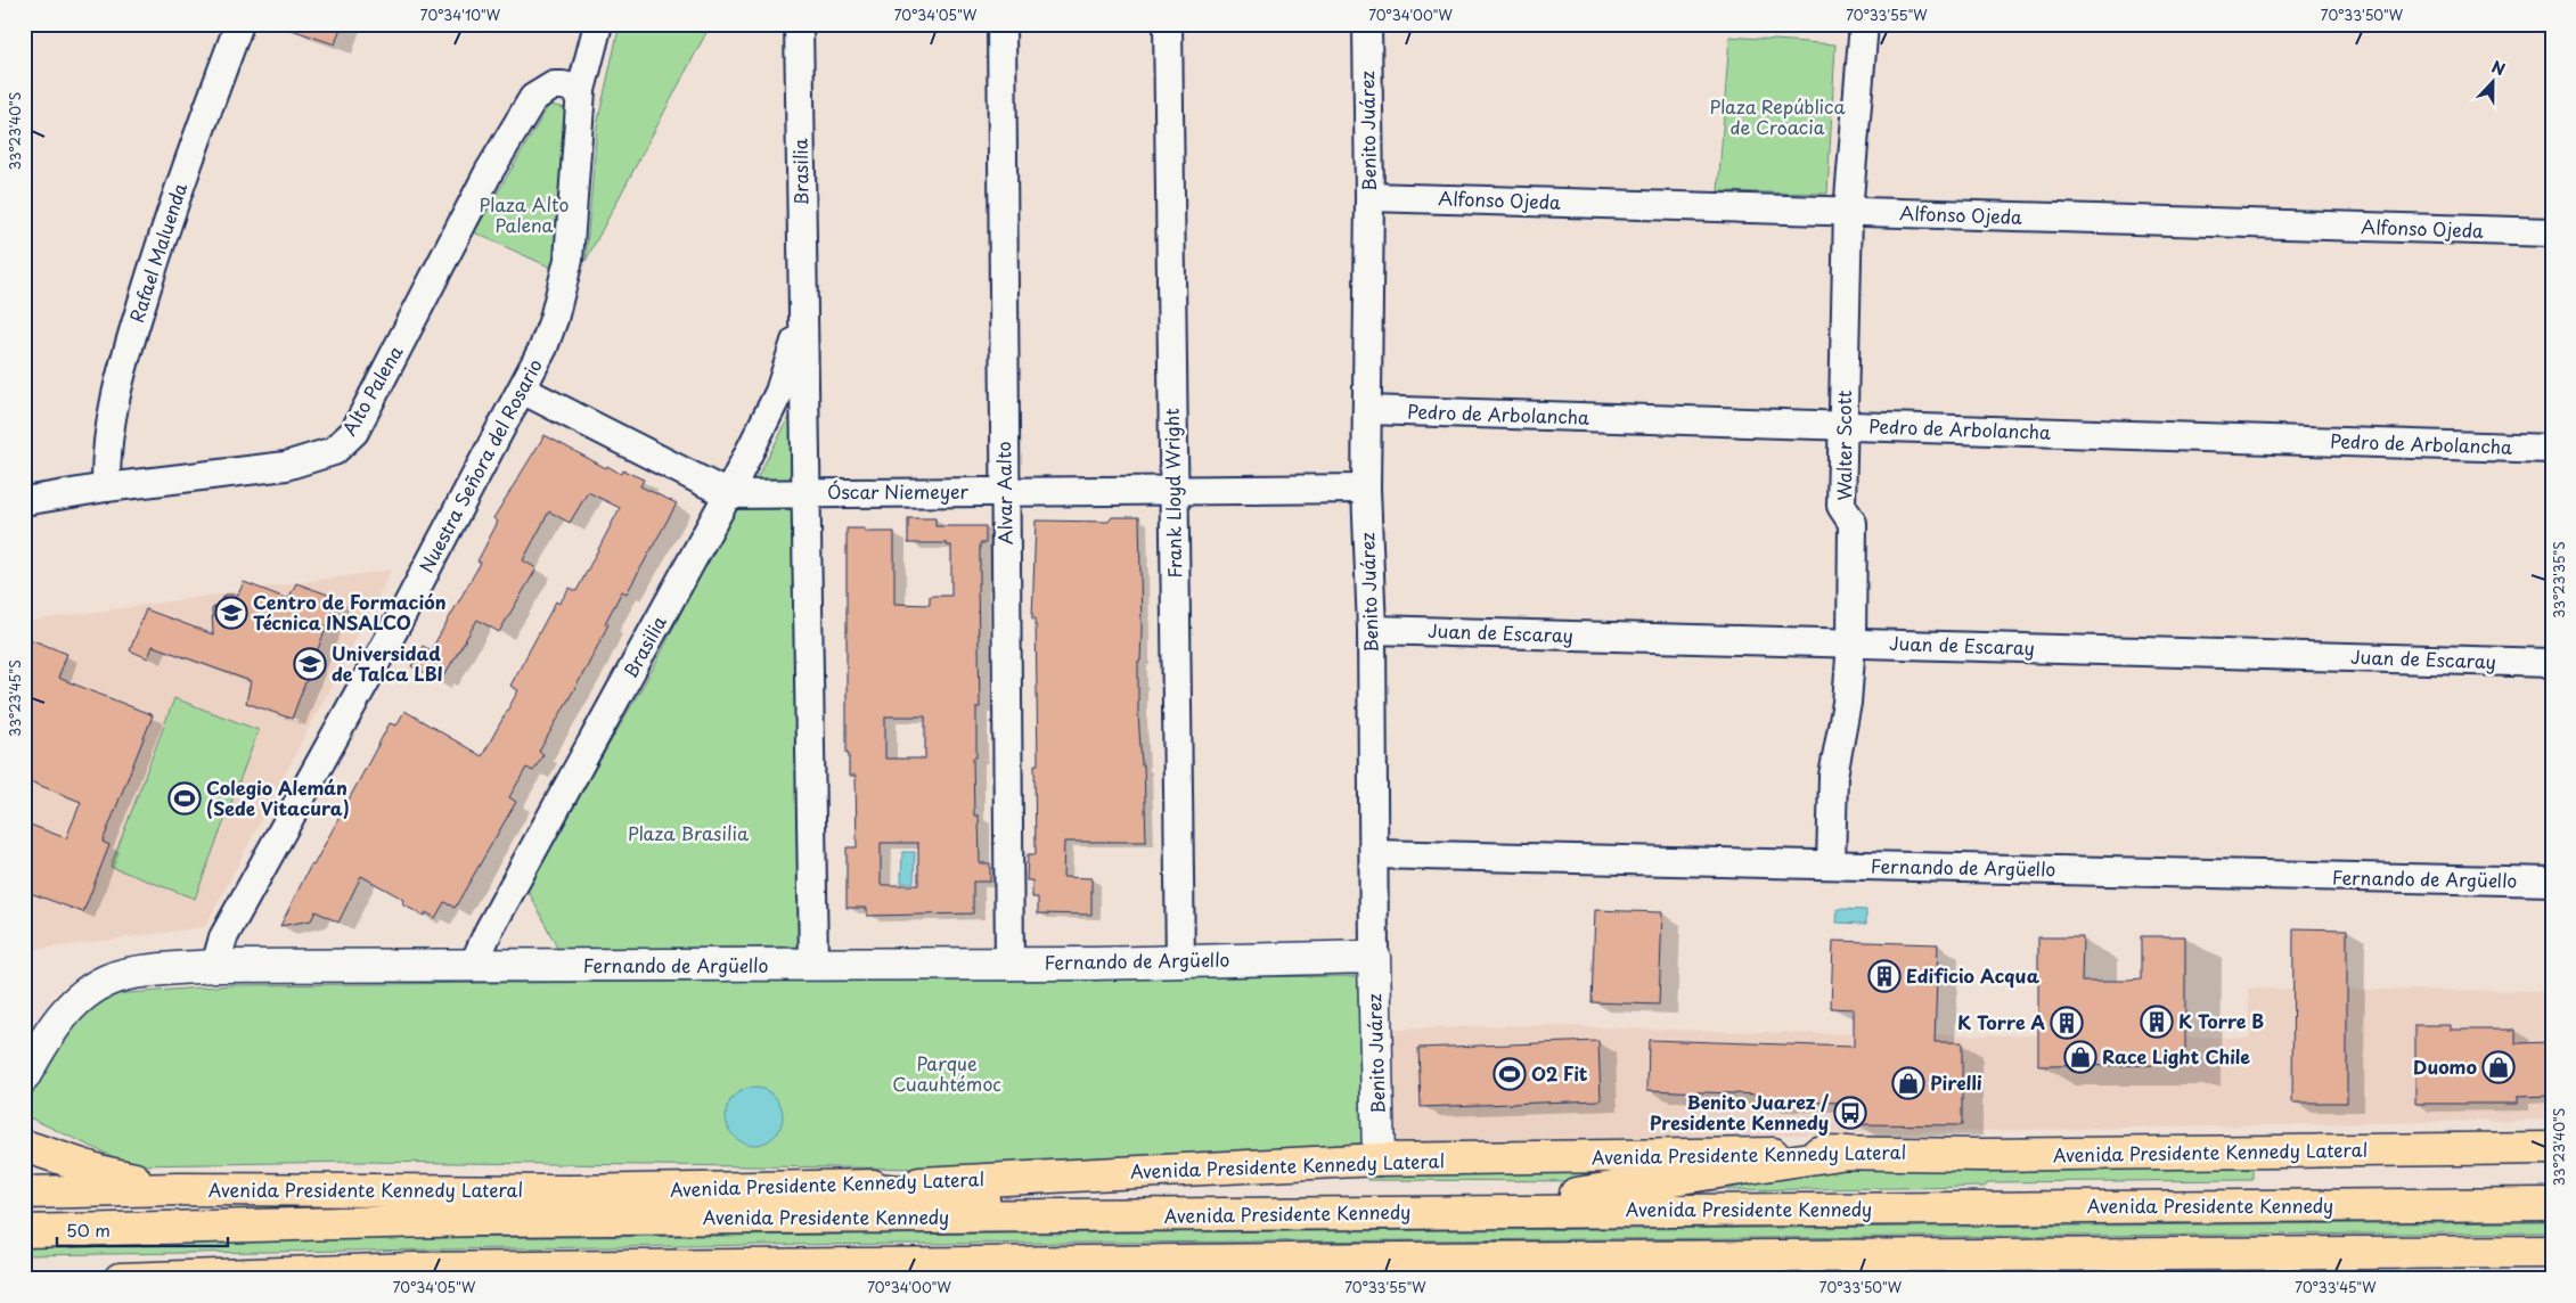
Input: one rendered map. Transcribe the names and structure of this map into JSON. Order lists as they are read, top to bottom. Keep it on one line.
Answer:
{"streets":{"main road":["Avenida Presidente Kennedy Lateral","Avenida Presidente Kennedy"],"street":["Benito Juárez","Brasilia","Alfonso Ojeda","Rafael Maluenda","Alto Palena","Pedro de Arbolancha","Walter Scott","Nuestra Señora del Rosario","Óscar Niemeyer","Alvar Aalto","Frank Lloyd Wright","Juan de Escaray","Fernando de Argüello"]},"crossings":[["Benito Juárez","Alfonso Ojeda"],["Benito Juárez","Pedro de Arbolancha"],["Benito Juárez","Óscar Niemeyer"],["Benito Juárez","Juan de Escaray"],["Benito Juárez","Fernando de Argüello"],["Benito Juárez","Avenida Presidente Kennedy Lateral"],["Brasilia","Óscar Niemeyer"],["Brasilia","Fernando de Argüello"],["Alfonso Ojeda","Walter Scott"],["Rafael Maluenda","Alto Palena"],["Alto Palena","Nuestra Señora del Rosario"],["Pedro de Arbolancha","Walter Scott"],["Walter Scott","Juan de Escaray"],["Walter Scott","Fernando de Argüello"],["Nuestra Señora del Rosario","Óscar Niemeyer"],["Nuestra Señora del Rosario","Fernando de Argüello"],["Óscar Niemeyer","Alvar Aalto"],["Óscar Niemeyer","Frank Lloyd Wright"],["Alvar Aalto","Fernando de Argüello"],["Frank Lloyd Wright","Fernando de Argüello"]],"parks":["Plaza República de Croacia","Plaza Alto Palena","Plaza Brasilia","Parque Cuauhtémoc"],"places":{"school or university":["Centro de Formación Técnica INSALCO","Universidad de Talca LBI"],"sports":["Colegio Alemán (Sede Vitacura)","O2 Fit"],"building":["Edificio Acqua","K Torre B","K Torre A"],"shop":["Race Light Chile","Duomo","Pirelli"],"bus stop":["Benito Juarez / Presidente Kennedy"]},"scale_bar":"50 m","north":"top","coordinates":["70°34'10\"W","70°34'05\"W","70°34'00\"W","70°33'55\"W","70°33'50\"W","33°23'40\"S","33°23'35\"S","33°23'45\"S","70°33'45\"W"]}
